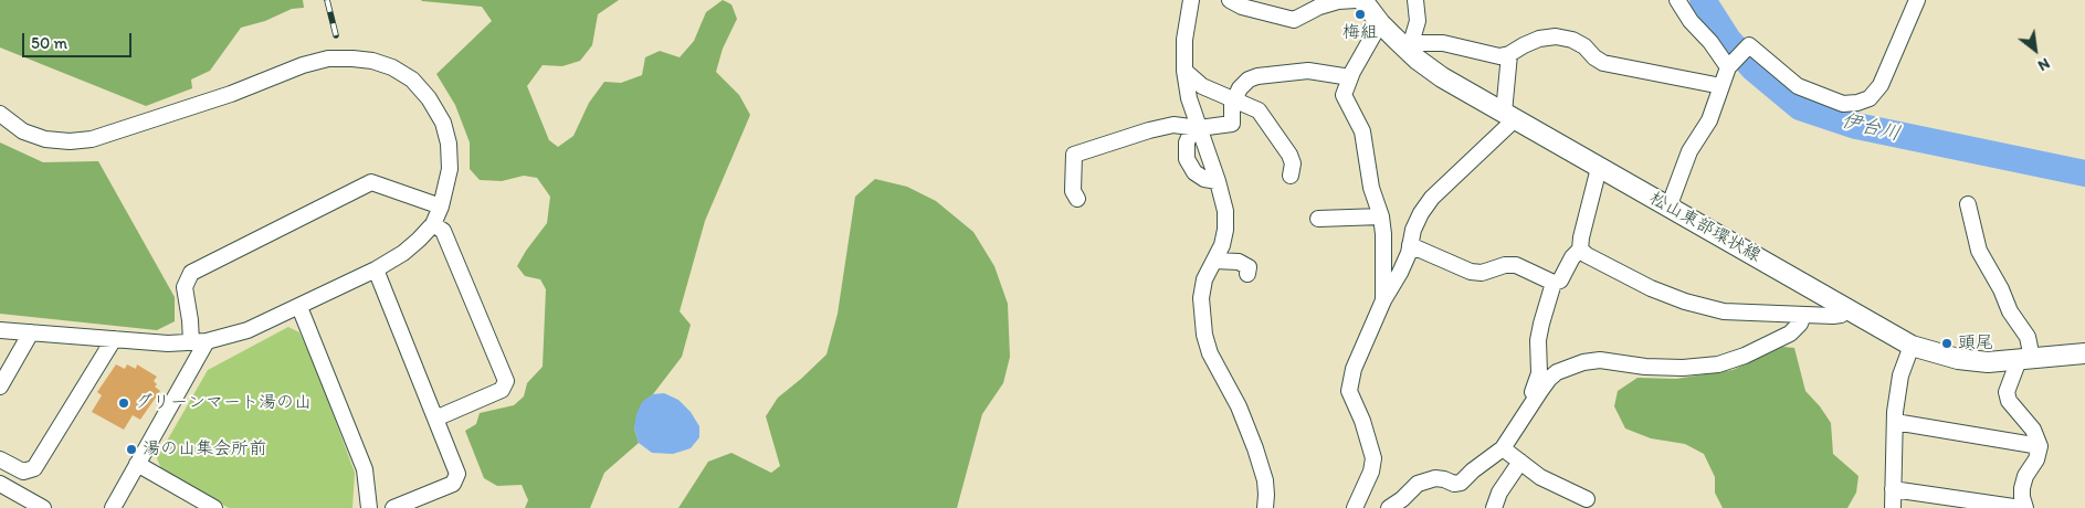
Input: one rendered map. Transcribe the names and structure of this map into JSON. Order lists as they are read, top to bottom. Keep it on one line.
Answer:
{"streets":{"main road":["松山東部環状線"]},"water":["伊台川"],"places":["梅組","頭尾","グリーンマート湯の山","湯の山集会所前"],"scale_bar":"50 m","north":"bottom right"}
